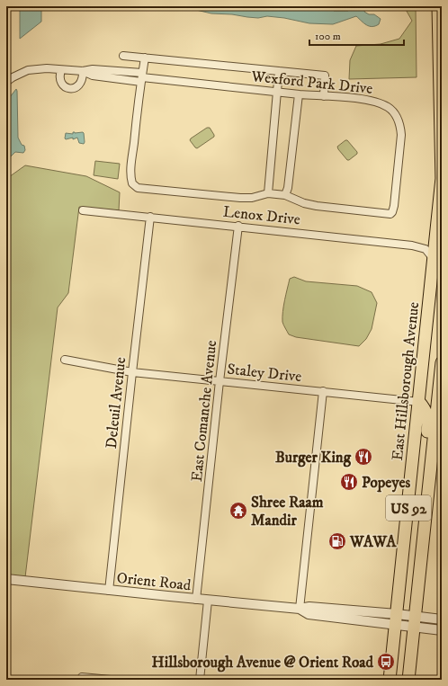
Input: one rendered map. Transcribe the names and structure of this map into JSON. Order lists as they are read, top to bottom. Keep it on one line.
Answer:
{"streets":{"main road":["East Hillsborough Avenue","US 92"],"street":["Wexford Park Drive","Lenox Drive","Staley Drive","Deleuil Avenue","East Comanche Avenue","Orient Road"]},"crossings":[["Lenox Drive","East Hillsborough Avenue"],["Lenox Drive","Deleuil Avenue"],["Lenox Drive","East Comanche Avenue"],["Lenox Drive","US 92"],["Staley Drive","East Hillsborough Avenue"],["Staley Drive","Deleuil Avenue"],["Staley Drive","East Comanche Avenue"],["East Hillsborough Avenue","US 92"],["East Hillsborough Avenue","Orient Road"],["Deleuil Avenue","Orient Road"],["East Comanche Avenue","Orient Road"],["US 92","Orient Road"]],"places":{"restaurant":["Burger King","Popeyes"],"temple":["Shree Raam Mandir"],"fuel station":["WAWA"],"bus stop":["Hillsborough Avenue @ Orient Road"]},"scale_bar":"100 m"}
